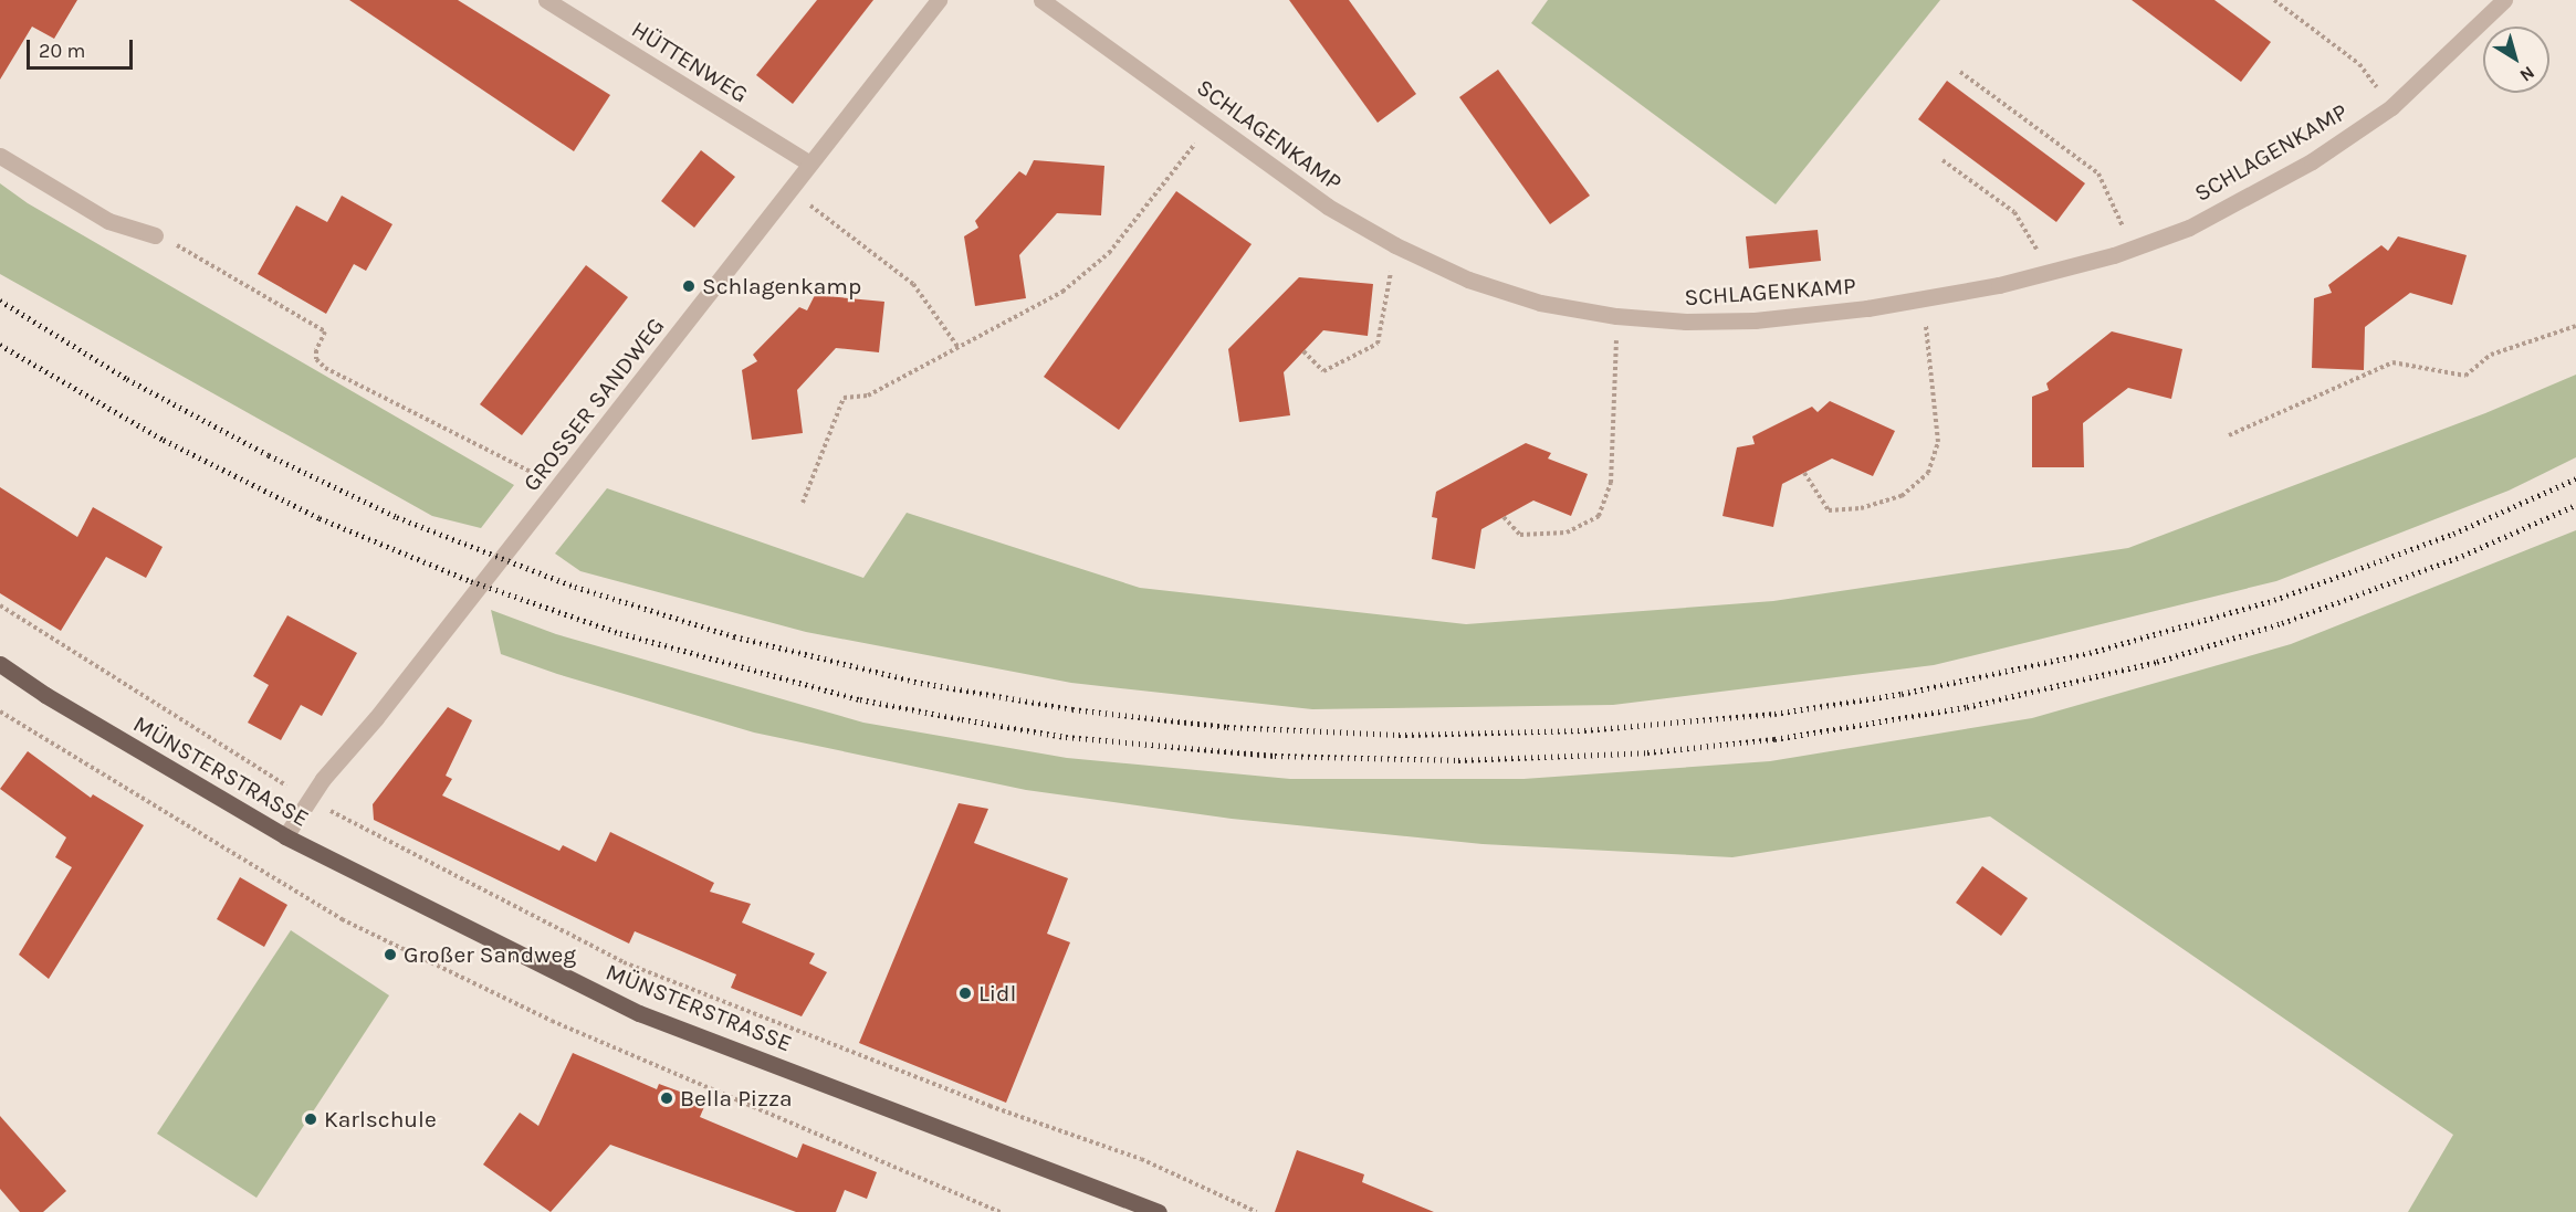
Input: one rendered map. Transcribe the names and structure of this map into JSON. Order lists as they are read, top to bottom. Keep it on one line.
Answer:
{"streets":{"main road":["MÜNSTERSTRASSE"],"street":["HÜTTENWEG","SCHLAGENKAMP","GROSSER SANDWEG"]},"crossings":[["HÜTTENWEG","GROSSER SANDWEG"],["GROSSER SANDWEG","MÜNSTERSTRASSE"]],"places":["Schlagenkamp","Großer Sandweg","Lidl","Bella Pizza","Karlschule"],"scale_bar":"20 m","north":"bottom right"}
